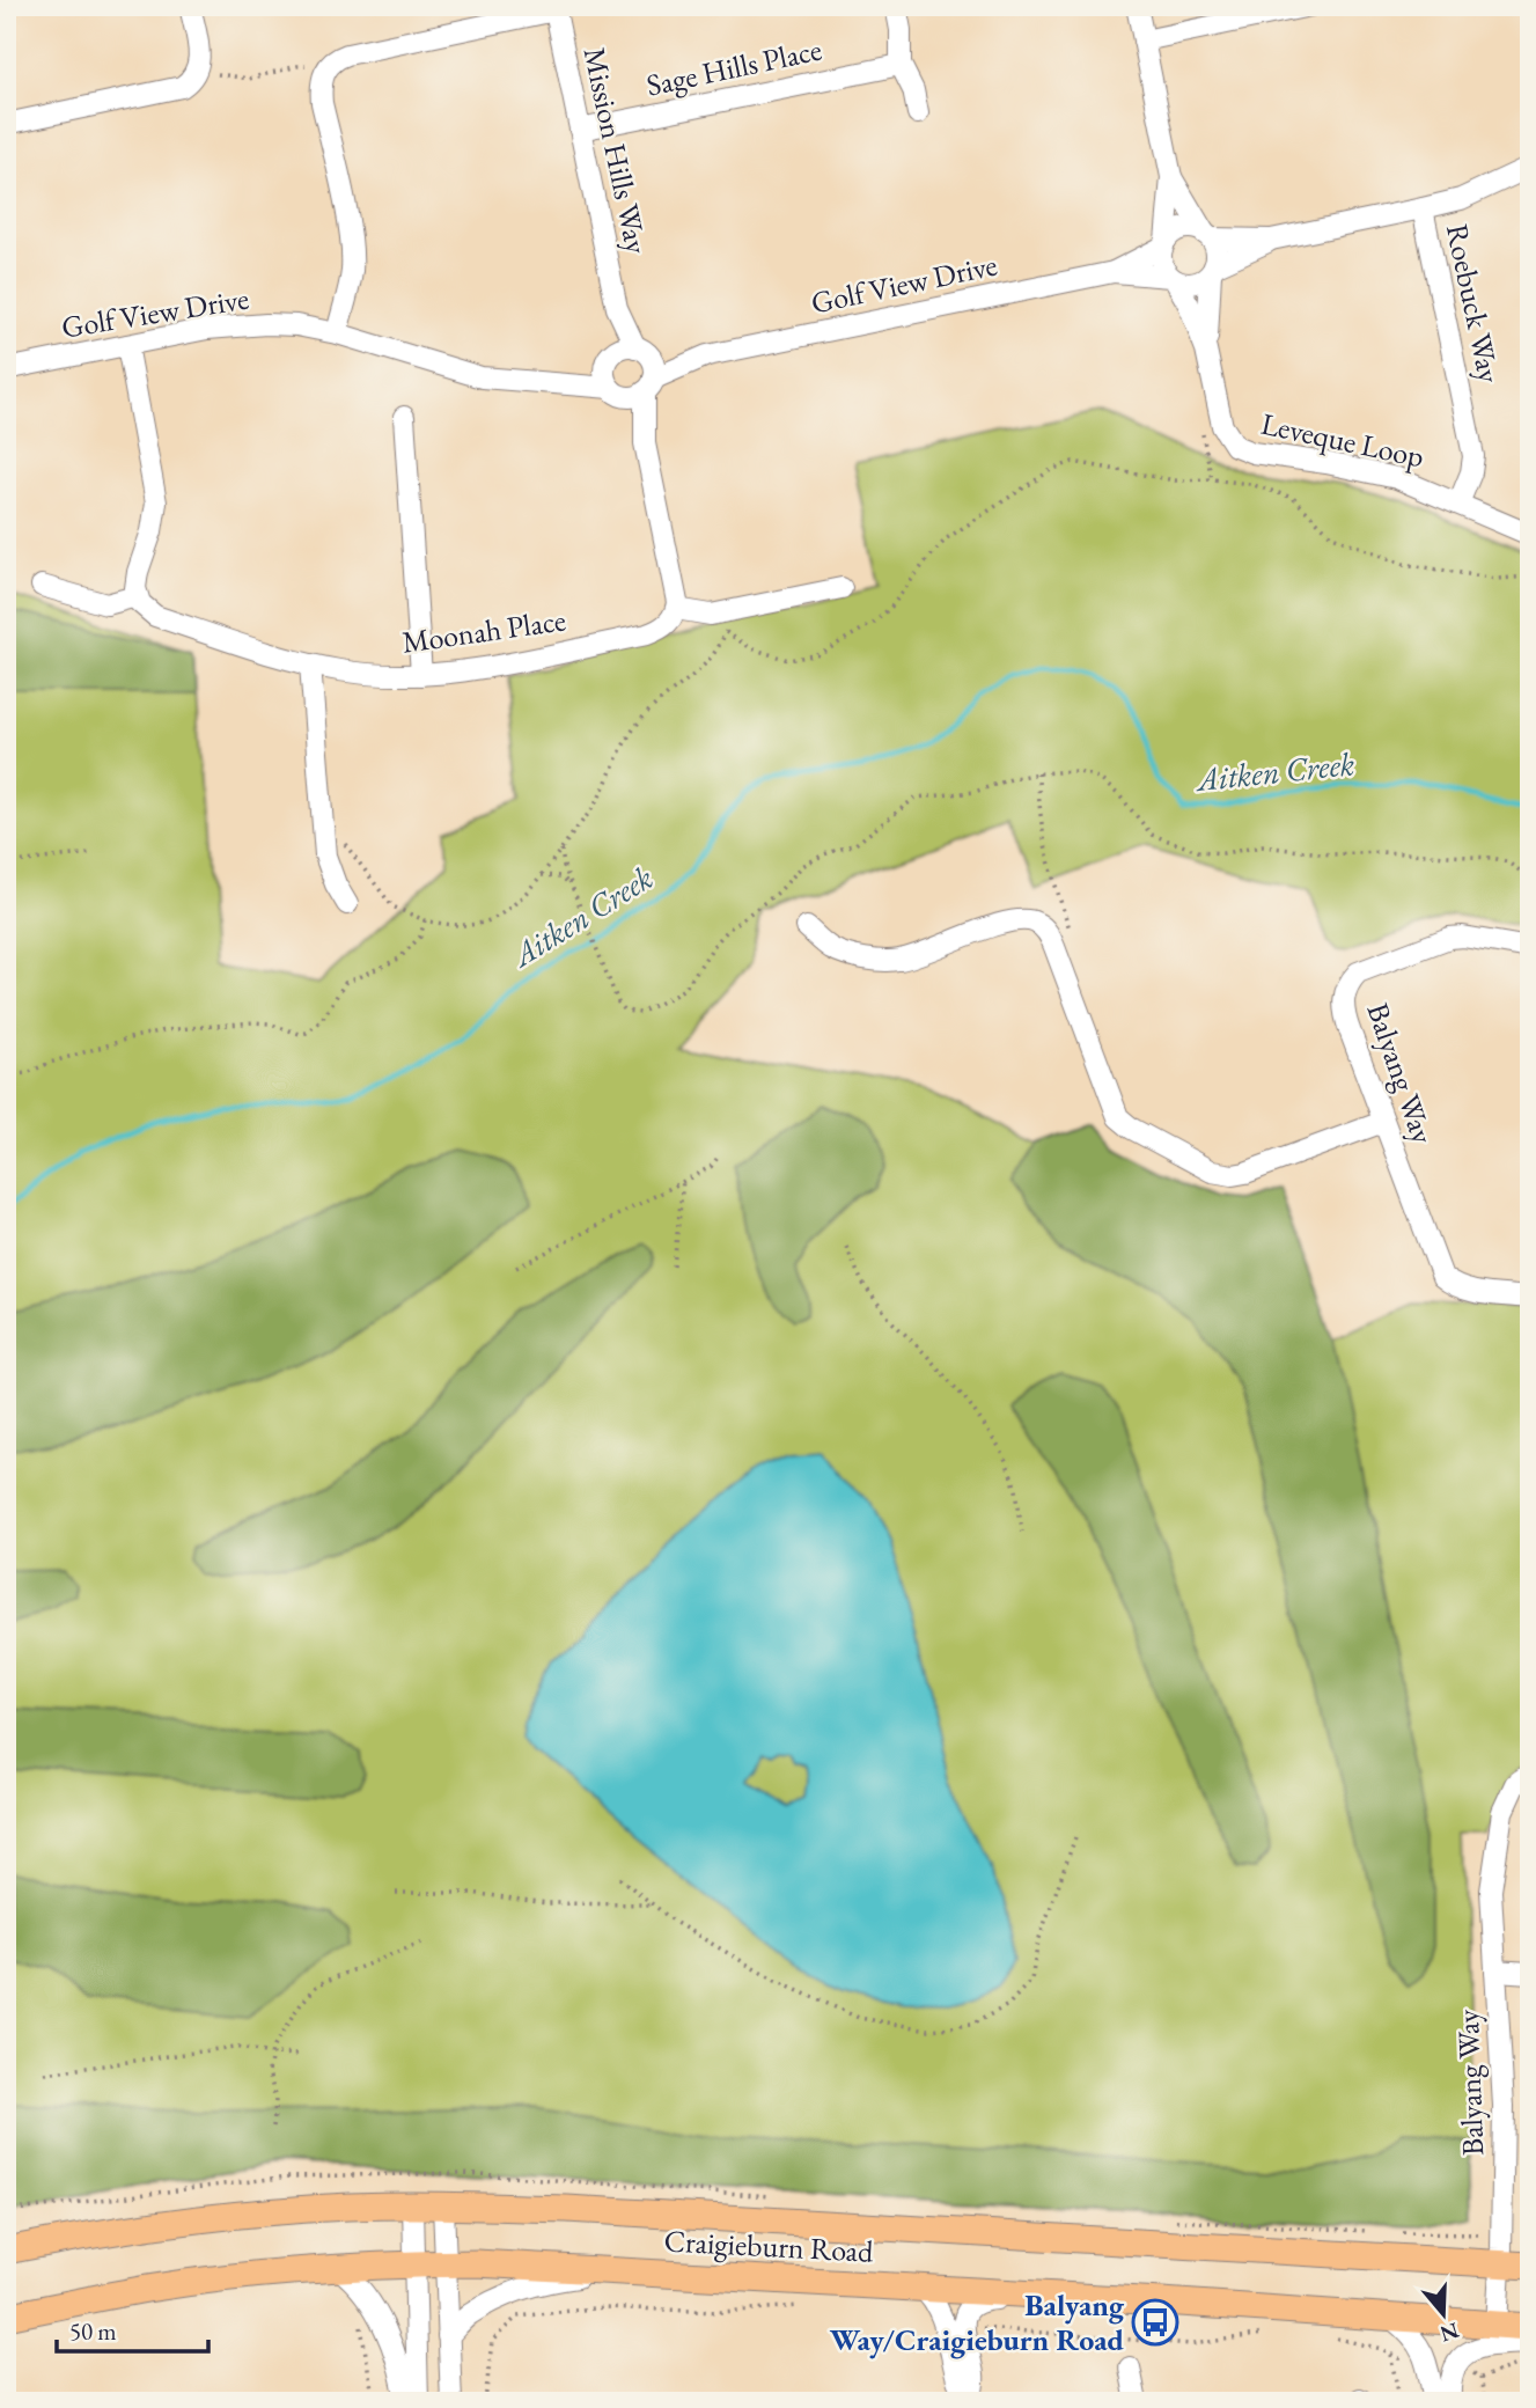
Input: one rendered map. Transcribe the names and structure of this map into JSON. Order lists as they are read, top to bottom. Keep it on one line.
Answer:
{"streets":{"main road":["Craigieburn Road"],"street":["Sage Hills Place","Mission Hills Way","Golf View Drive","Roebuck Way","Leveque Loop","Moonah Place","Balyang Way"]},"crossings":[["Sage Hills Place","Mission Hills Way"],["Mission Hills Way","Golf View Drive"],["Golf View Drive","Leveque Loop"],["Roebuck Way","Leveque Loop"],["Balyang Way","Craigieburn Road"]],"water":["Aitken Creek"],"places":{"bus stop":["Balyang Way/Craigieburn Road"]},"scale_bar":"50 m","north":"bottom"}
